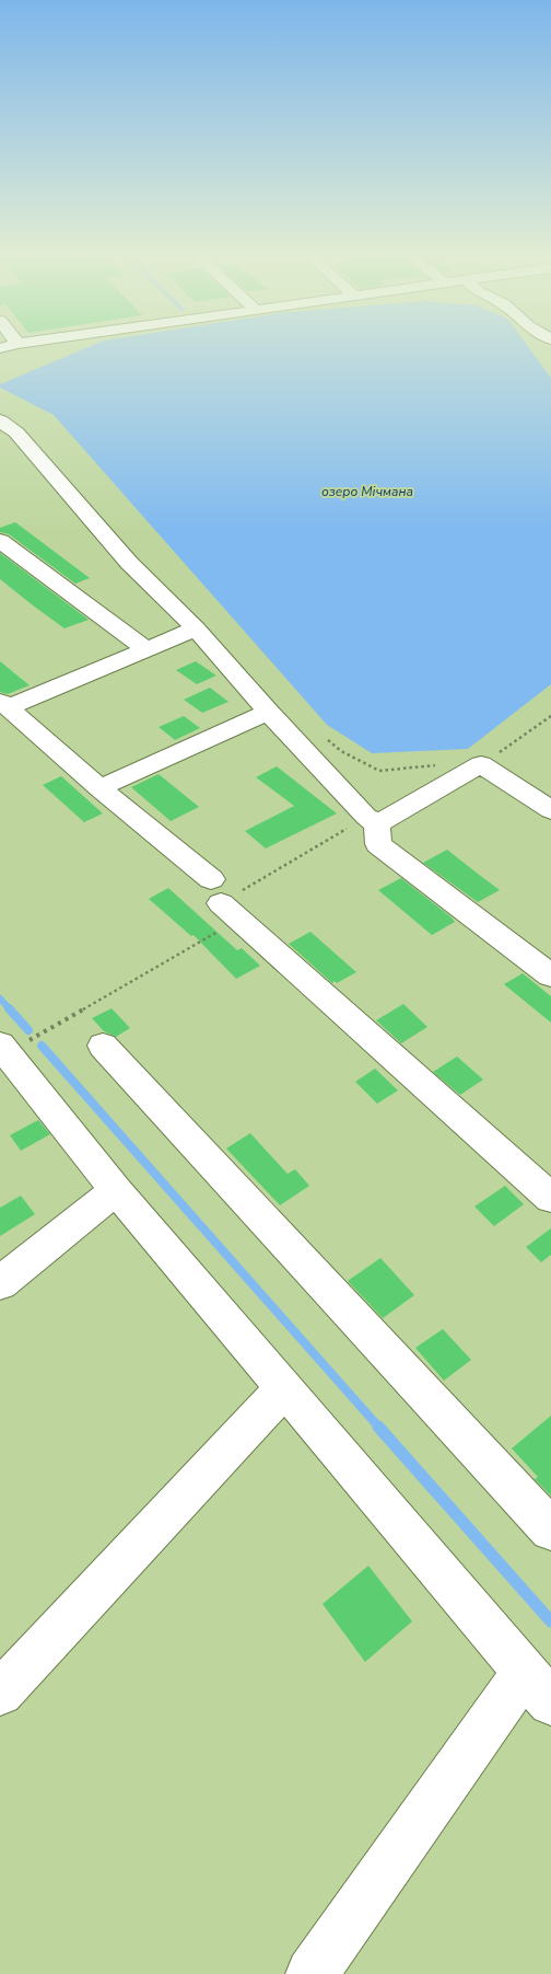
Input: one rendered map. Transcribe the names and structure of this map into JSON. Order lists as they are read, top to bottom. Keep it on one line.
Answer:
{"water":["озеро Мічмана"]}
